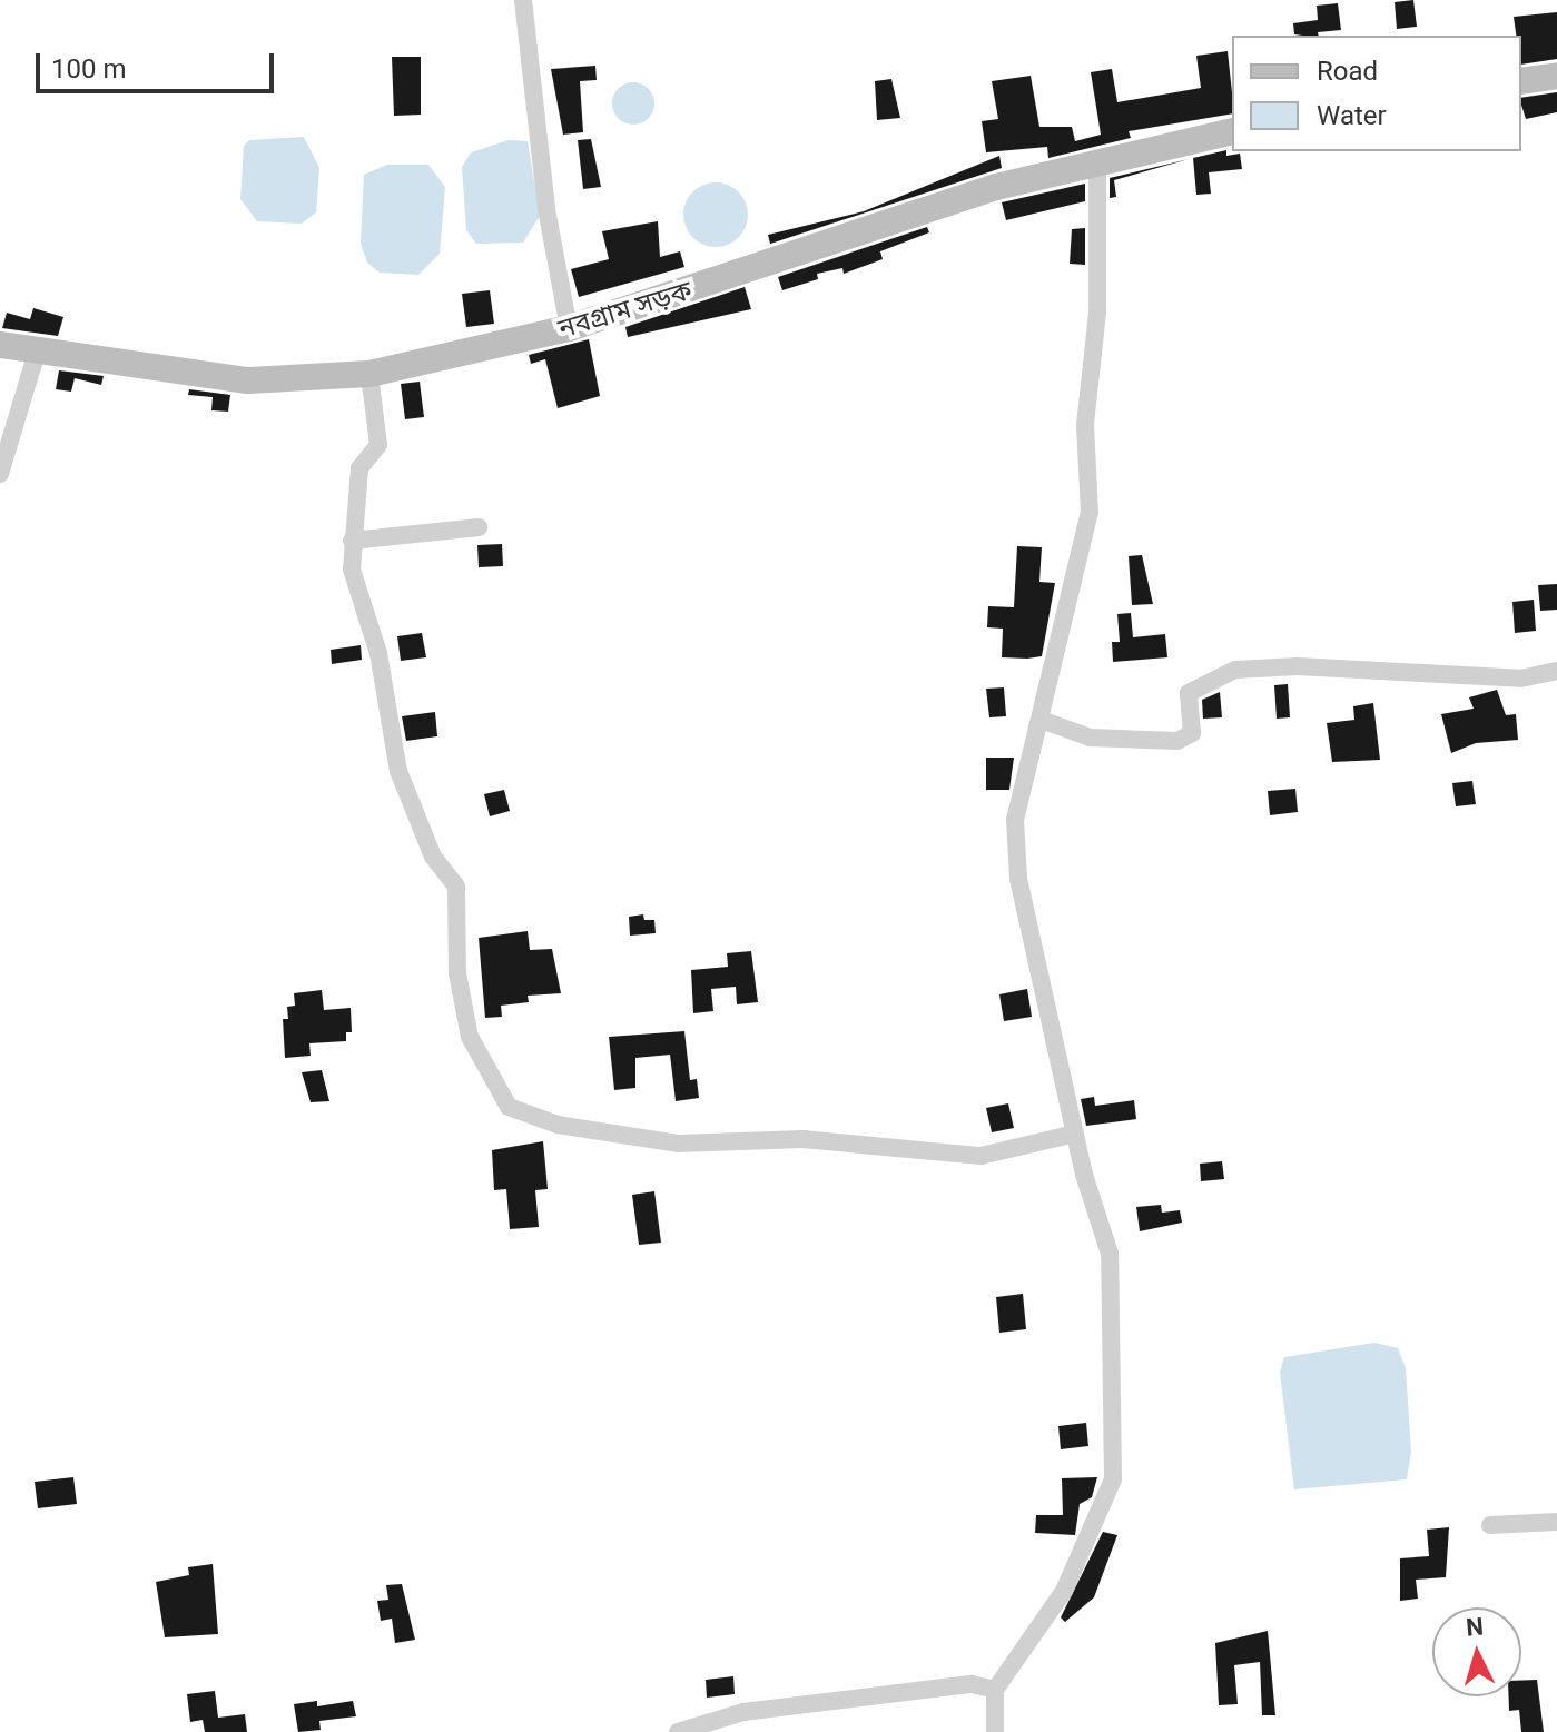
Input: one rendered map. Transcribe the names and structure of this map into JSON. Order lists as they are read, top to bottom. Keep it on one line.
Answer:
{"streets":{"main road":["নবগ্রাম সড়ক"]},"legend":["Road","Water"],"scale_bar":"100 m","north":"top"}
